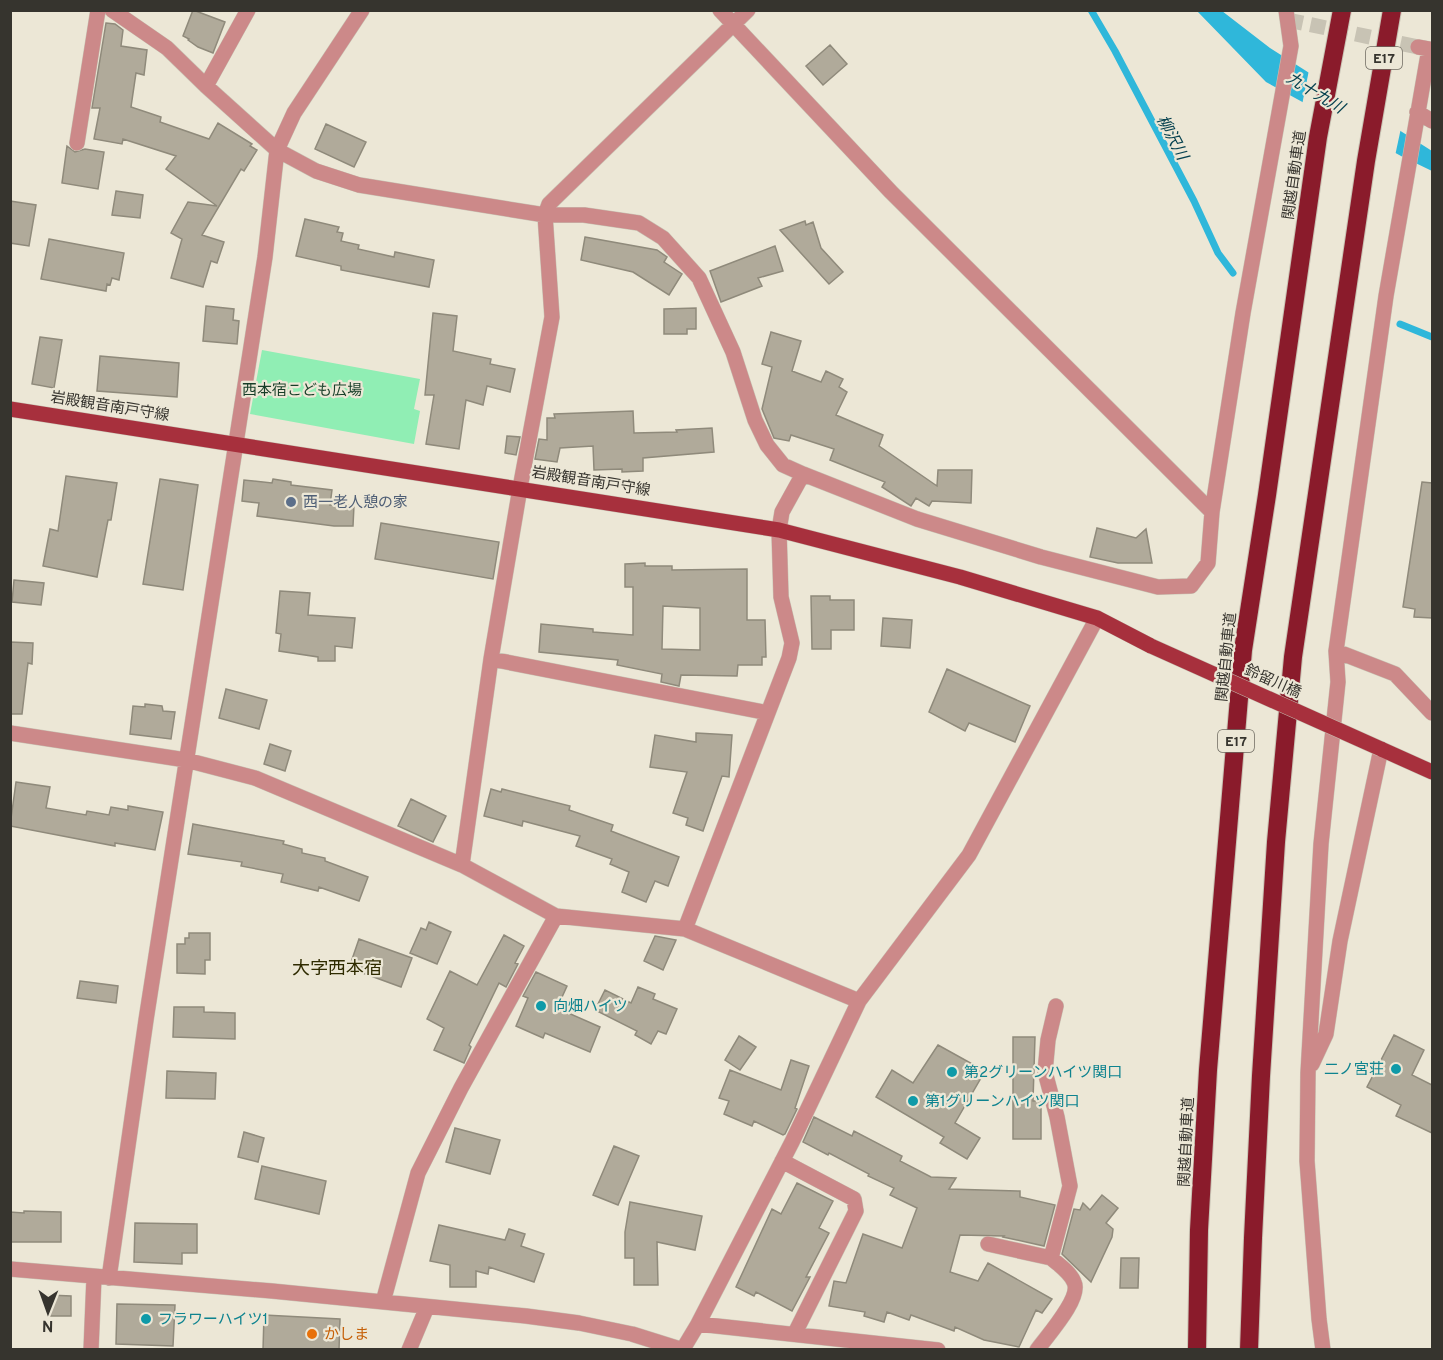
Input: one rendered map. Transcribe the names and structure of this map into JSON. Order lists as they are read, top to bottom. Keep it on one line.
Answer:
{"streets":{"highway":["E17","関越自動車道"],"main road":["岩殿観音南戸守線","鈴留川橋"]},"crossings":[["岩殿観音南戸守線","鈴留川橋"]],"districts":["大字西本宿"],"water":["九十九川","柳沢川"],"parks":["西本宿こども広場"],"places":["西一老人憩の家","向畑ハイツ","二ノ宮荘","第2グリーンハイツ関口","第1グリーンハイツ関口","フラワーハイツ1","かしま"],"north":"bottom"}
